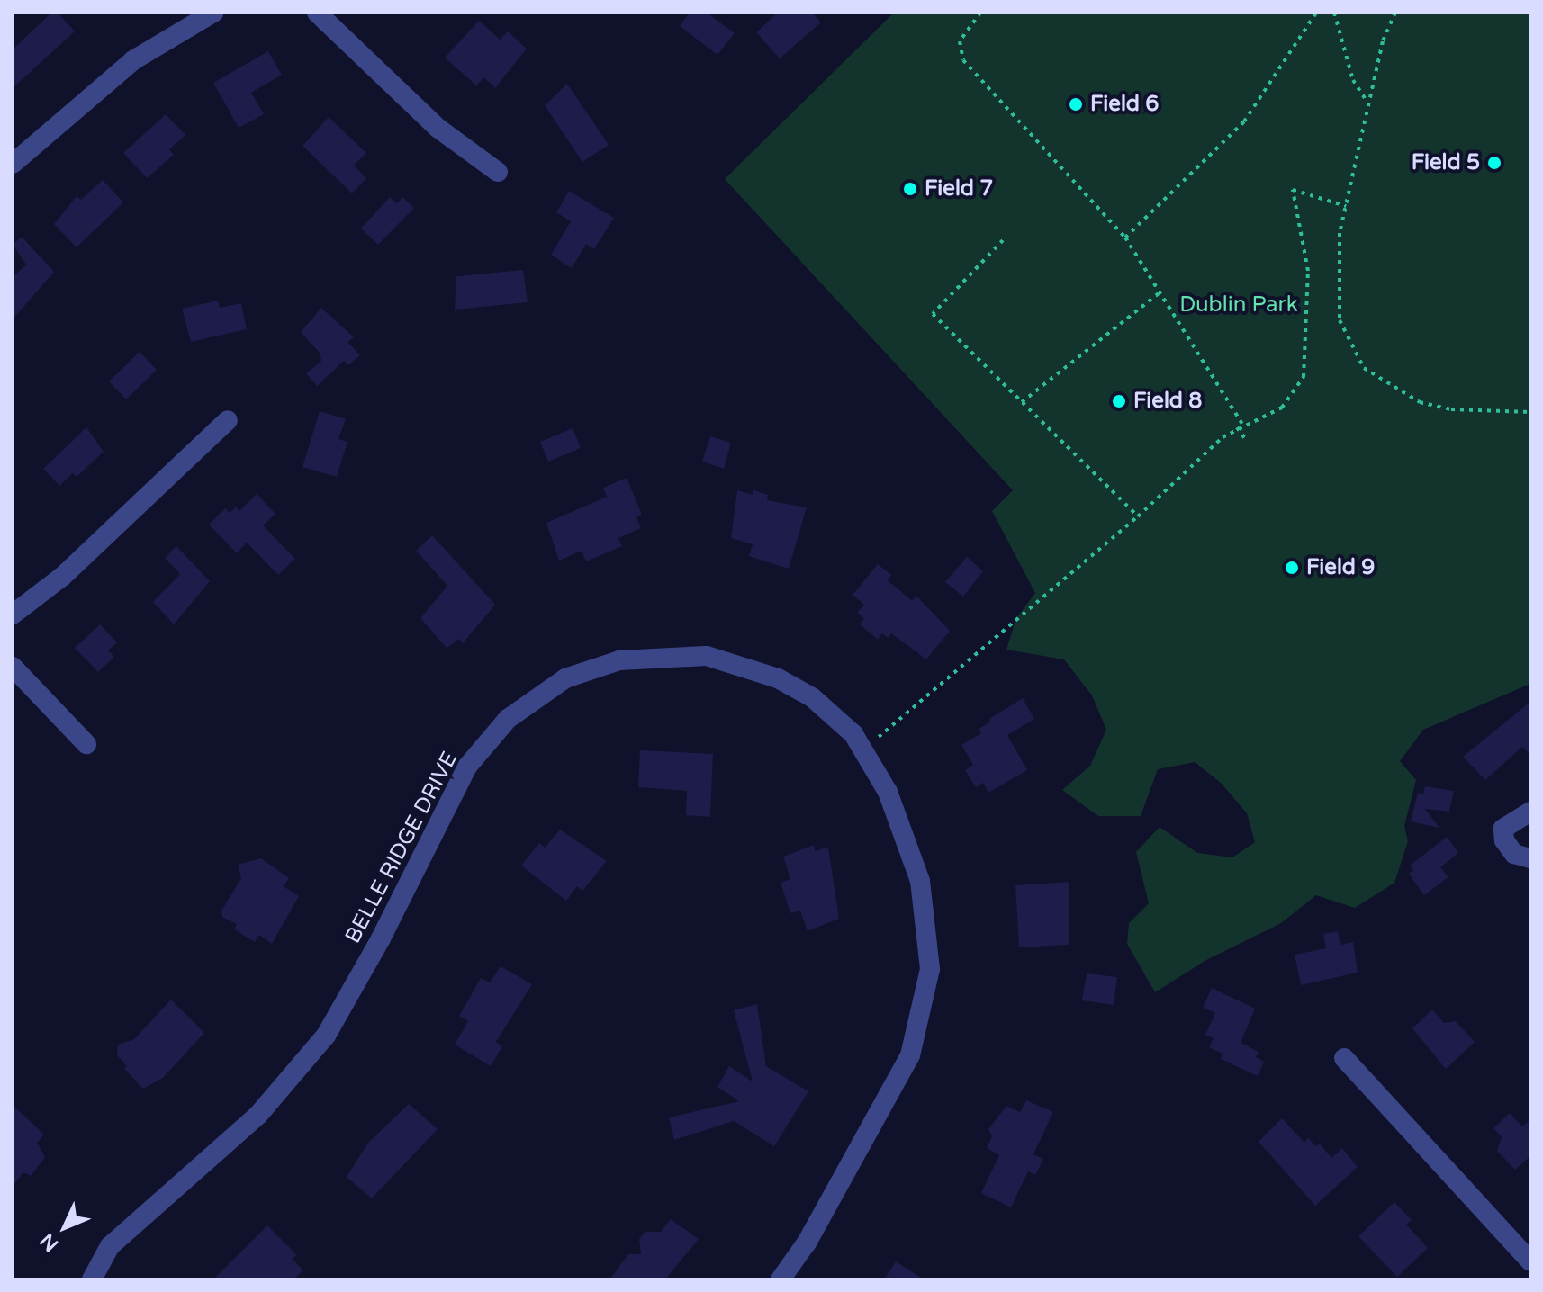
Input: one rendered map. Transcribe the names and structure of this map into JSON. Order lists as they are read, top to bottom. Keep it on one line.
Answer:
{"streets":{"street":["BELLE RIDGE DRIVE"]},"parks":["Dublin Park"],"places":["Field 6","Field 5","Field 7","Field 8","Field 9"],"north":"bottom left"}
